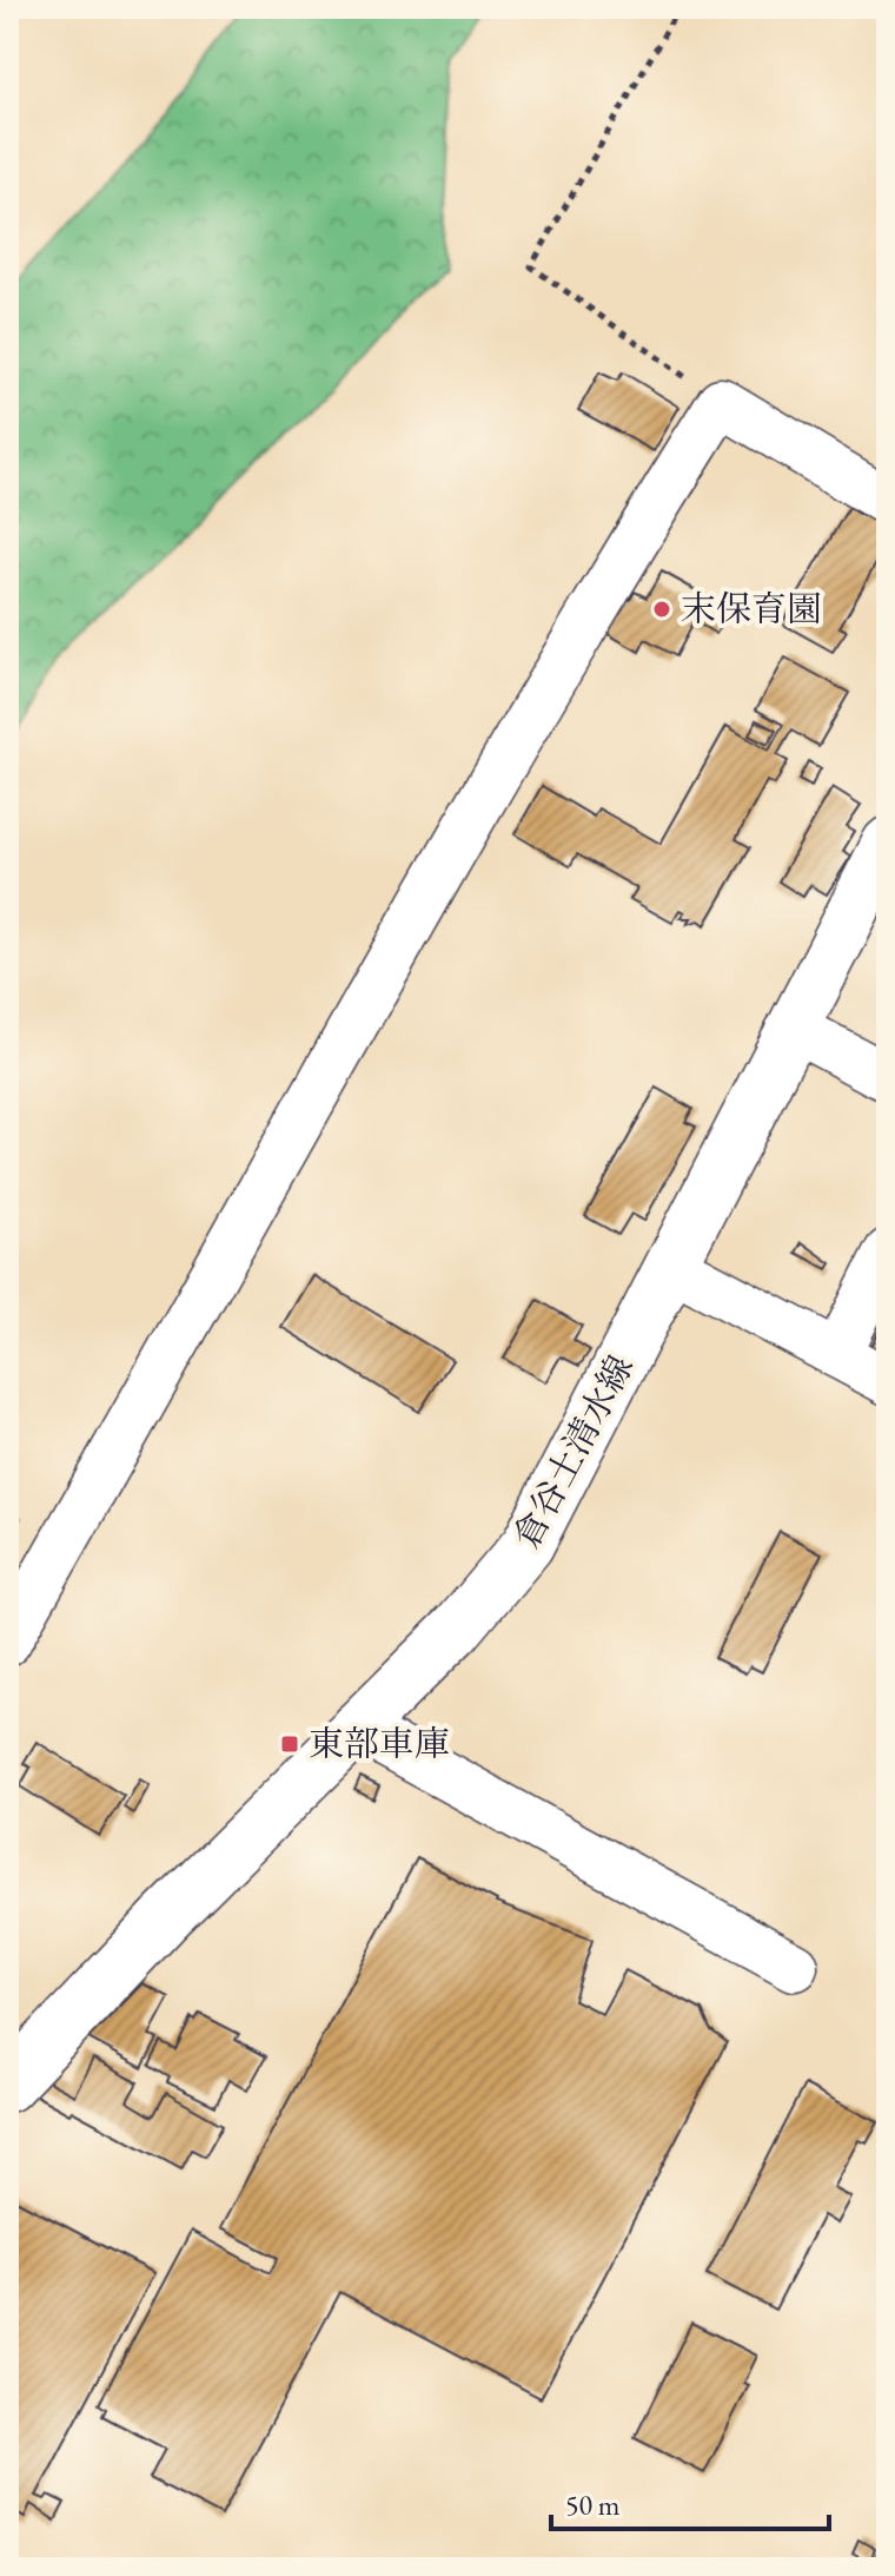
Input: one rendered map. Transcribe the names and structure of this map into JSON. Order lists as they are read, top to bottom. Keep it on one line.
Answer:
{"streets":{"main road":["倉谷土清水線"]},"places":{"other":["末保育園"],"transit":["東部車庫"]},"scale_bar":"50 m"}
